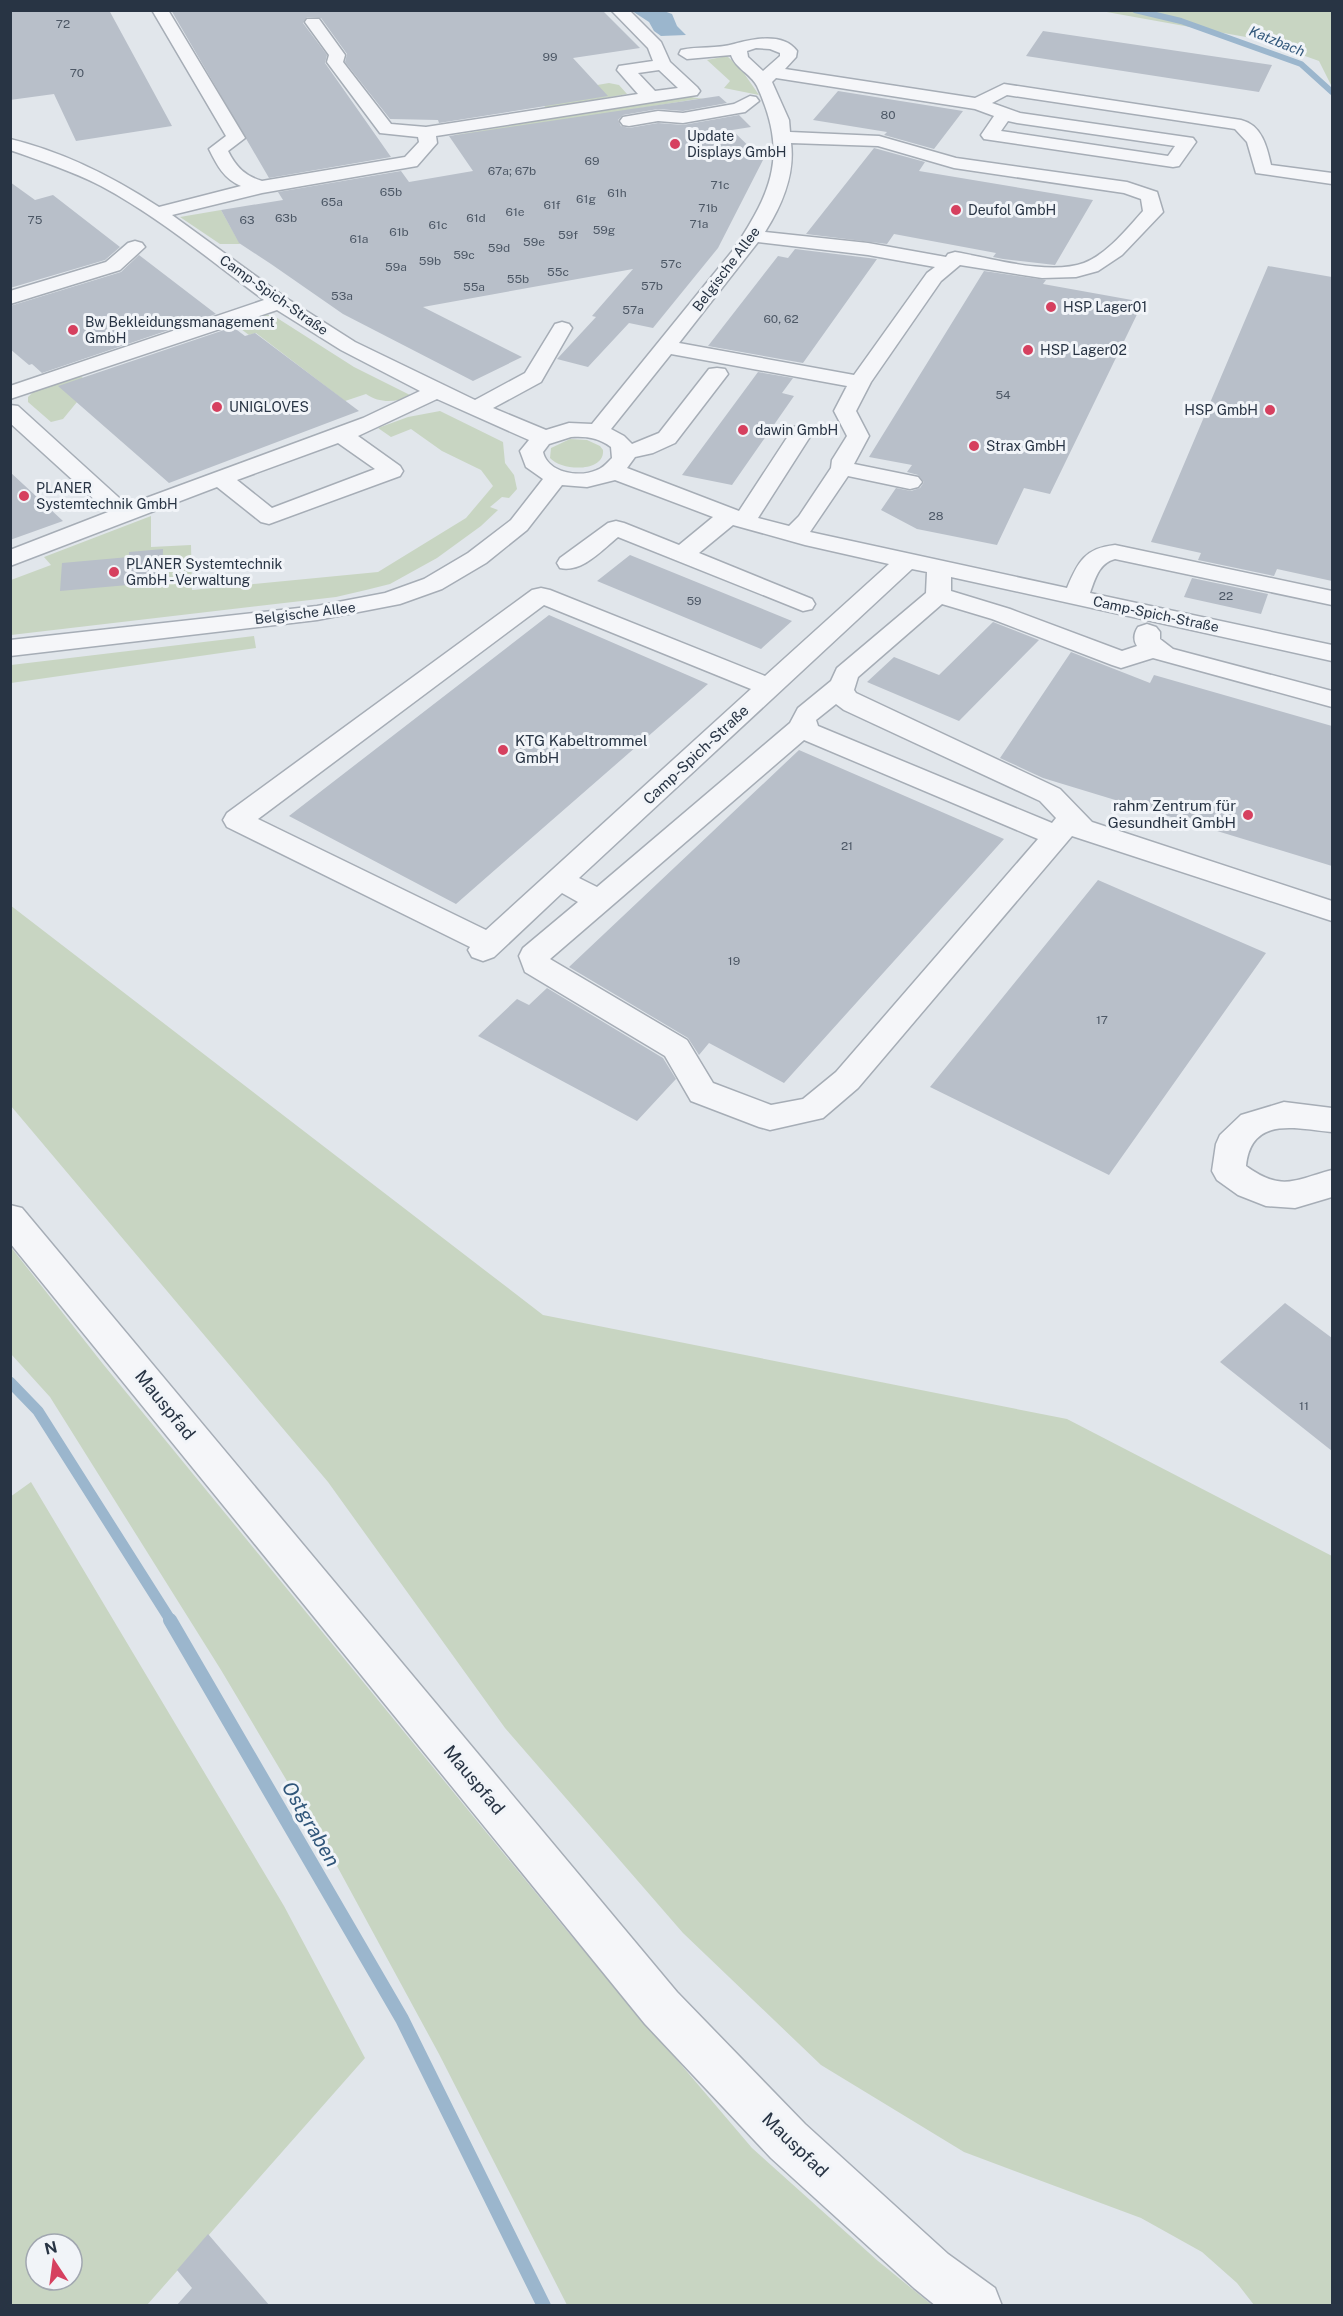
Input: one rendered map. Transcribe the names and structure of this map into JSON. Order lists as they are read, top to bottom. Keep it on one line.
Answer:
{"streets":{"street":["Belgische Allee","Camp-Spich-Straße","Mauspfad"]},"water":["Katzbach","Ostgraben"],"places":["Update Displays GmbH","Deufol GmbH","HSP Lager01","Bw Bekleidungsmanagement GmbH","HSP Lager02","UNIGLOVES","HSP GmbH","dawin GmbH","Strax GmbH","PLANER Systemtechnik GmbH","PLANER Systemtechnik GmbH - Verwaltung","KTG Kabeltrommel GmbH","rahm Zentrum für Gesundheit GmbH"],"house_numbers":["72","99","70","80","69","67a; 67b","71c","65b","61h","61g","65a","61f","71b","61e","63b","61d","75","63","71a","61c","59g","61b","59f","61a","59e","59d","59c","59b","57c","59a","55c","55b","57b","55a","53a","57a","60, 62","54","28","22","59","21","19","17","11"],"north":"top"}
